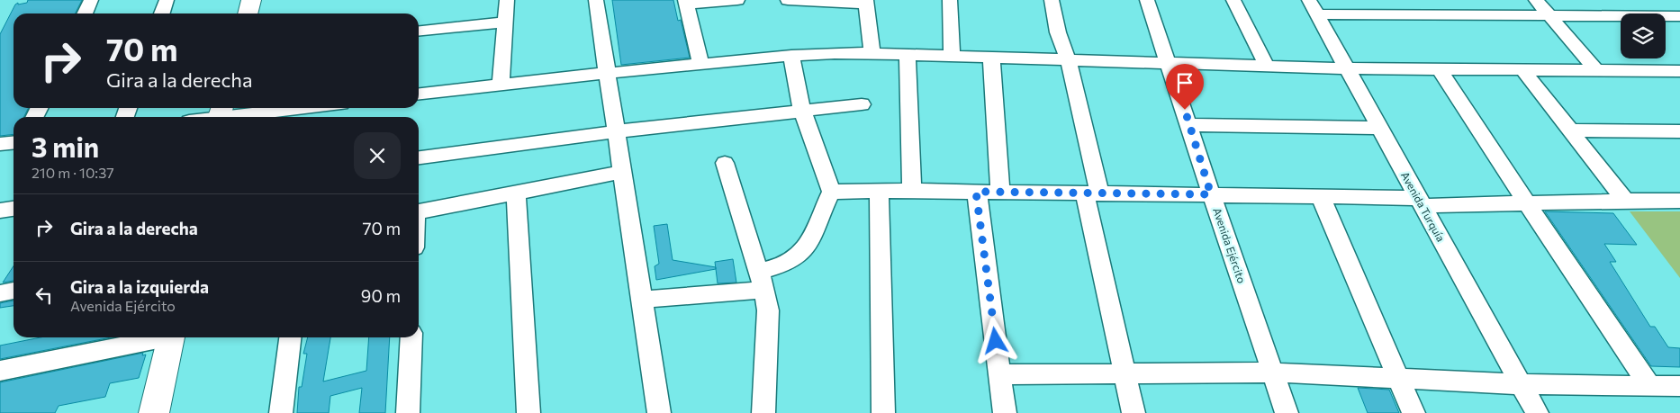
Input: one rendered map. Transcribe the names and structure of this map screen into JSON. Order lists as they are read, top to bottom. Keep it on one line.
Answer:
{"streets":{"street":["Avenida Turquía","Avenida Ejército"]},"page":{"turn":["70 m","Gira a la derecha"],"heading":["3 min","210 m · 10:37"],"list":[{"name":"Gira a la derecha","value":"70 m"},{"name":"Gira a la izquierda","note":"Avenida Ejército","value":"90 m"}]}}
